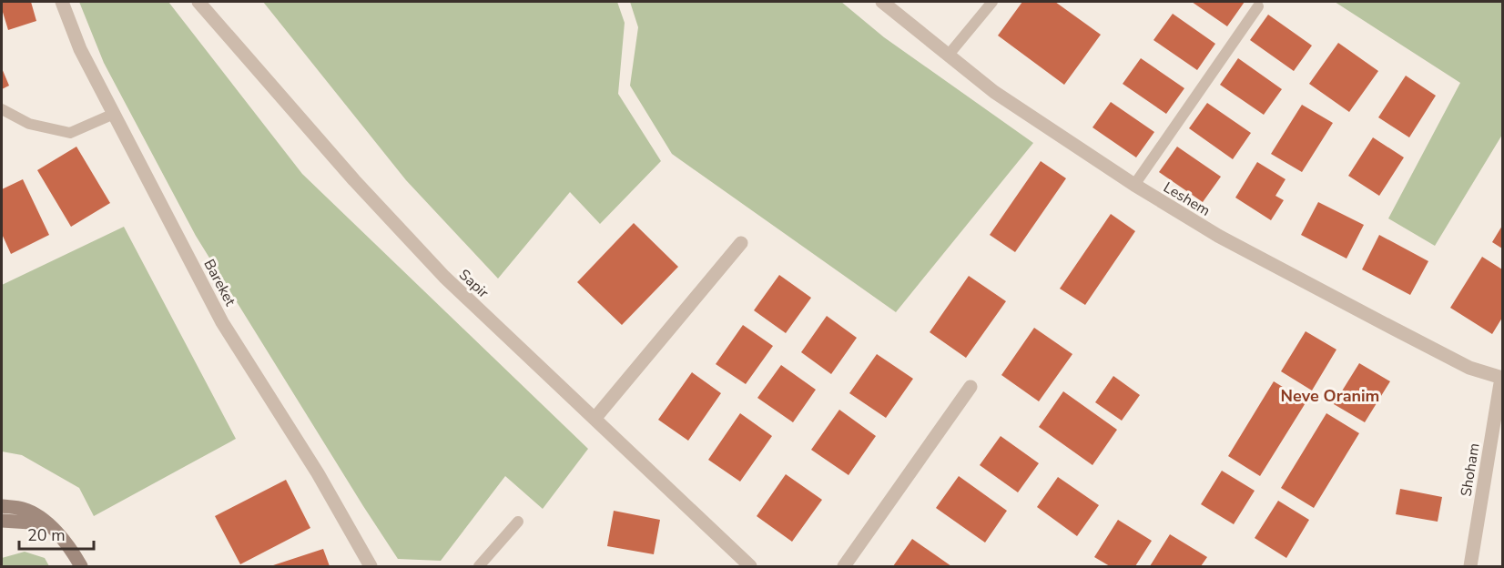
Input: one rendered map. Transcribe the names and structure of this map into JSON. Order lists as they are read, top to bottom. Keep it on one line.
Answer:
{"streets":{"street":["Leshem","Bareket","Sapir","Shoham"]},"crossings":[["Leshem","Shoham"]],"districts":["Neve Oranim"],"scale_bar":"20 m"}
